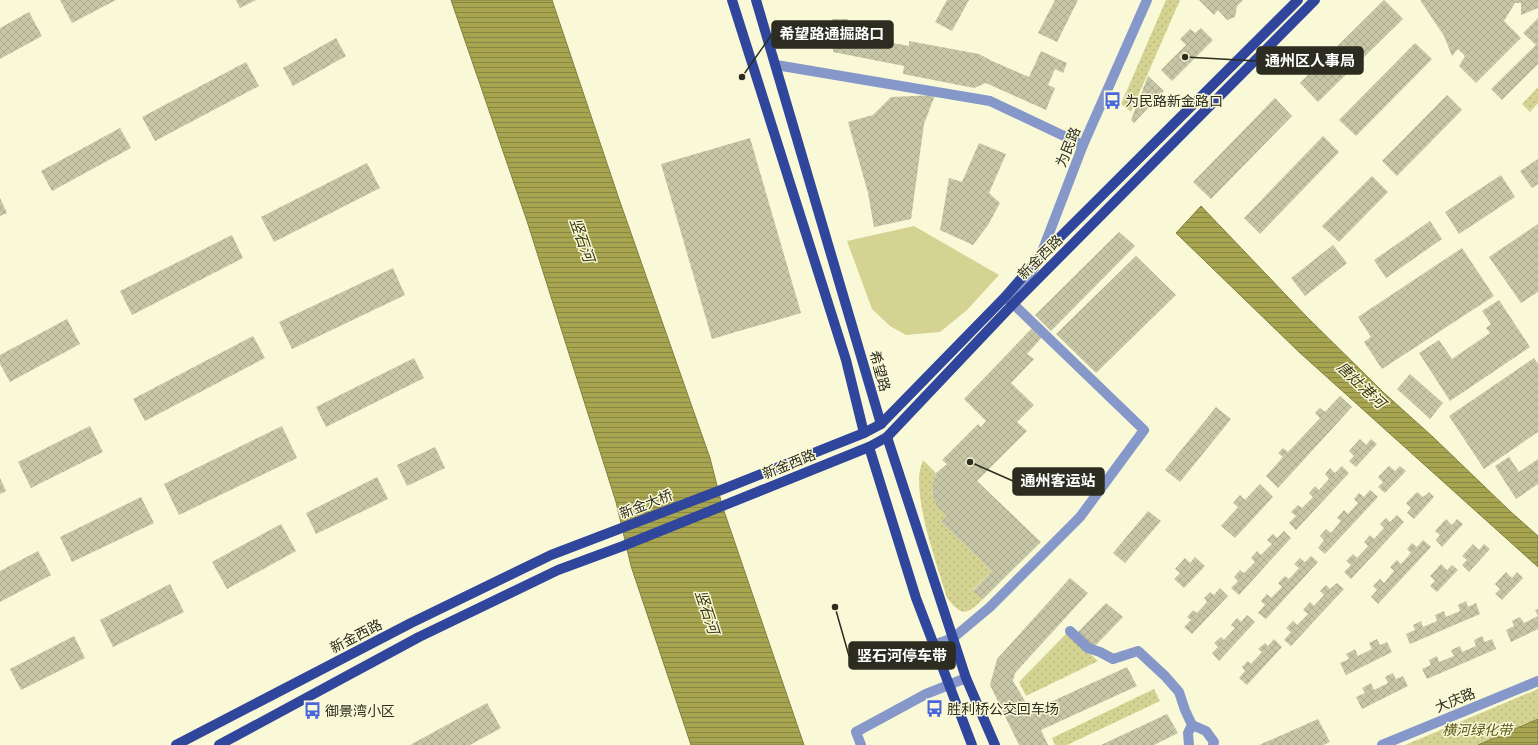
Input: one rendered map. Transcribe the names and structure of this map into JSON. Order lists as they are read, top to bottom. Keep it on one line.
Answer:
{"streets":{"main road":["新金西路","希望路","新金大桥"],"street":["为民路","大庆路"]},"crossings":[["为民路","新金西路"],["新金西路","希望路"],["新金西路","新金大桥"]],"water":["竖石河","唐灶港河"],"parks":["横河绿化带"],"places":{"other":["通州区人事局","希望路通掘路口","通州客运站","竖石河停车带"],"bus stop":["为民路新金路口","胜利桥公交回车场","御景湾小区"]}}
